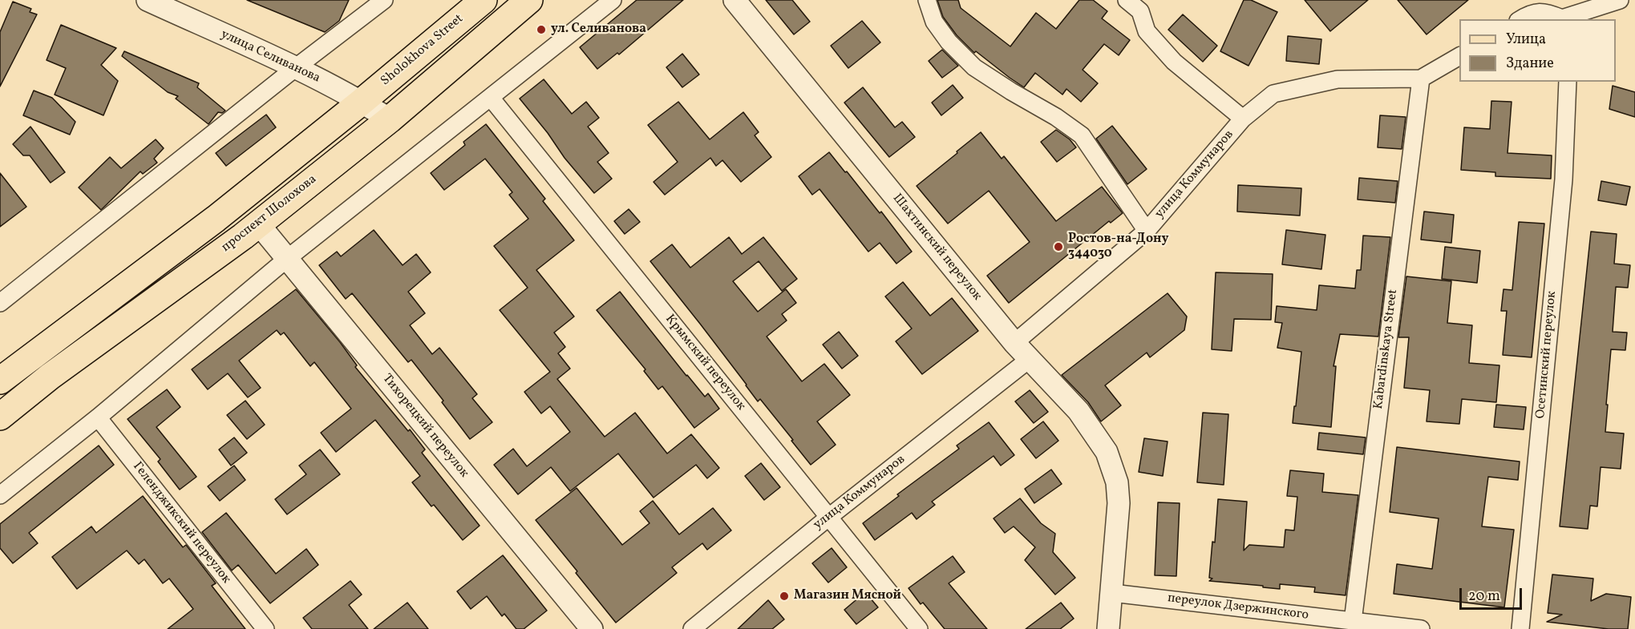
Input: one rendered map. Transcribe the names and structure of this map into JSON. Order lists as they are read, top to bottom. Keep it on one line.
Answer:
{"streets":{"main road":["Sholokhova Street","проспект Шолохова"],"street":["улица Селиванова","улица Коммунаров","Шахтинский переулок","Kabardinskaya Street","Осетинский переулок","Крымский переулок","Тихорецкий переулок","Геленджикский переулок","переулок Дзержинского"]},"crossings":[["Sholokhova Street","улица Селиванова"],["улица Селиванова","проспект Шолохова"],["улица Коммунаров","Шахтинский переулок"],["улица Коммунаров","Kabardinskaya Street"],["улица Коммунаров","Крымский переулок"],["проспект Шолохова","Тихорецкий переулок"],["Шахтинский переулок","переулок Дзержинского"],["Kabardinskaya Street","переулок Дзержинского"]],"places":["ул. Селиванова","Ростов-на-Дону 344030","Магазин Мясной"],"legend":["Улица","Здание"],"scale_bar":"20 m"}
